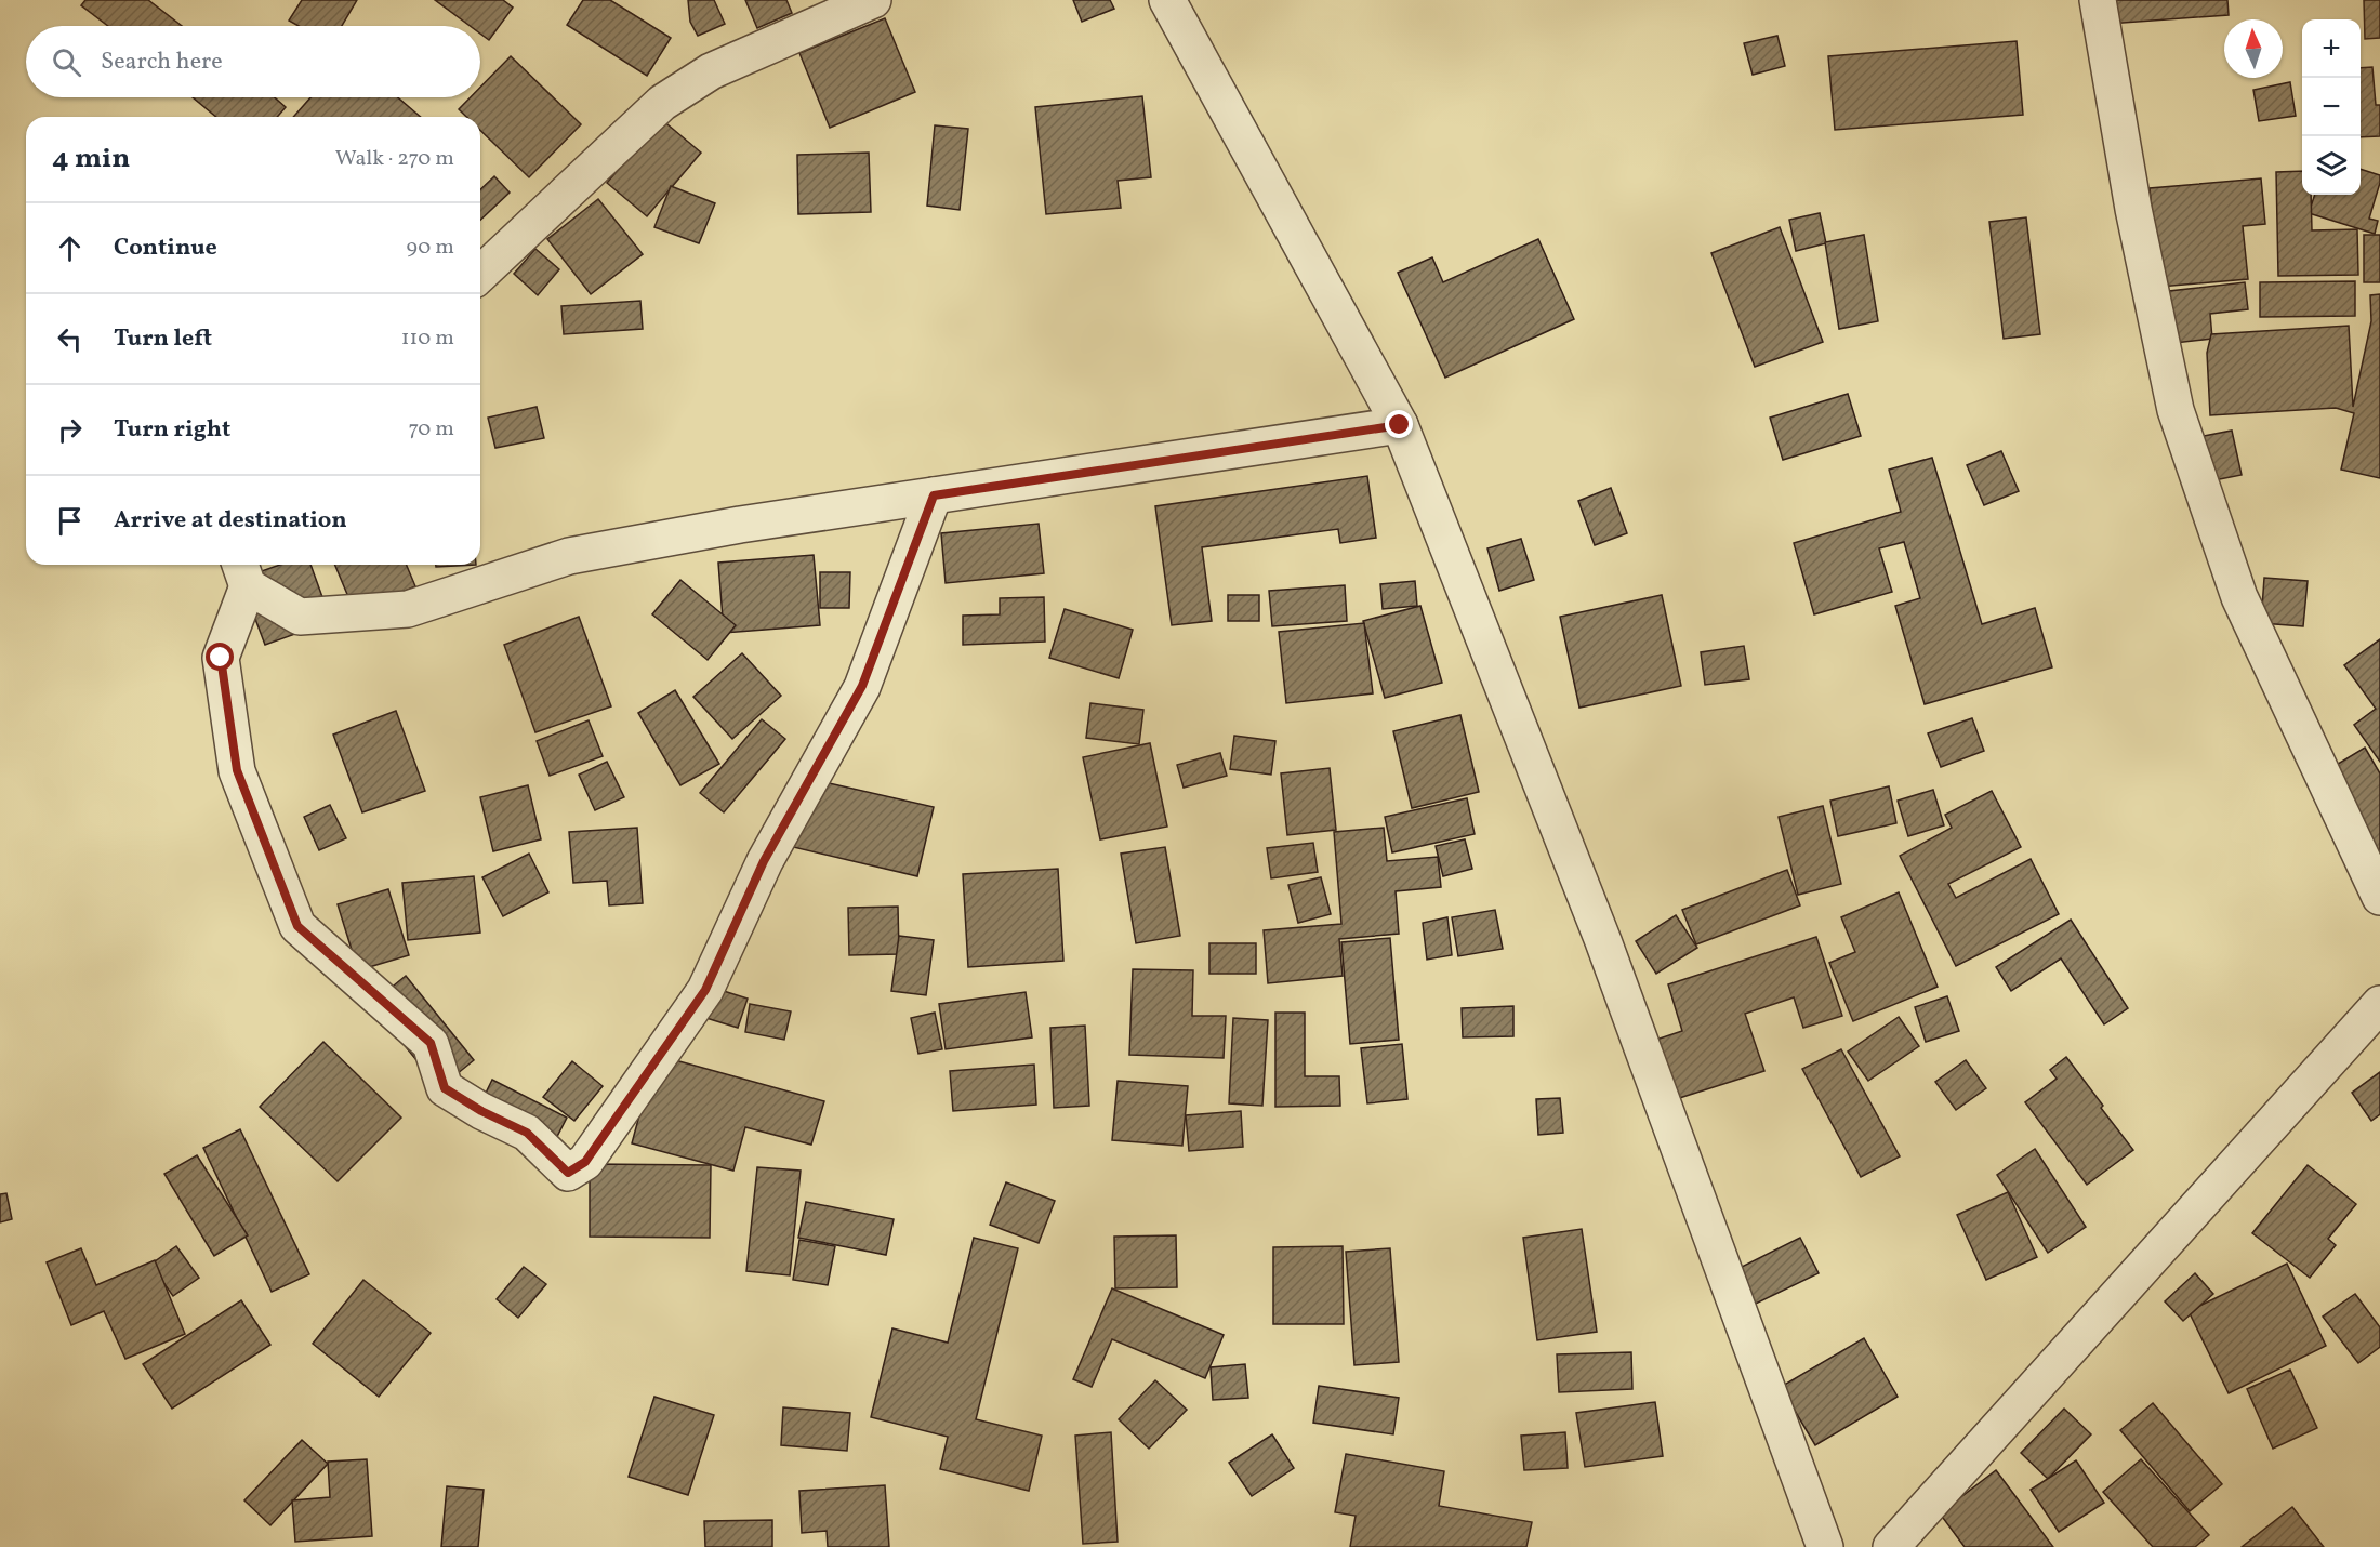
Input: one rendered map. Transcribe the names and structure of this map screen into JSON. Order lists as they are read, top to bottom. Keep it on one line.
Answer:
{"north":"top","page":{"map_buttons":["+","−"],"search":"Search here","heading":["4 min","Walk · 270 m"],"list":[["Continue","90 m"],["Turn left","110 m"],["Turn right","70 m"],"Arrive at destination"]}}
